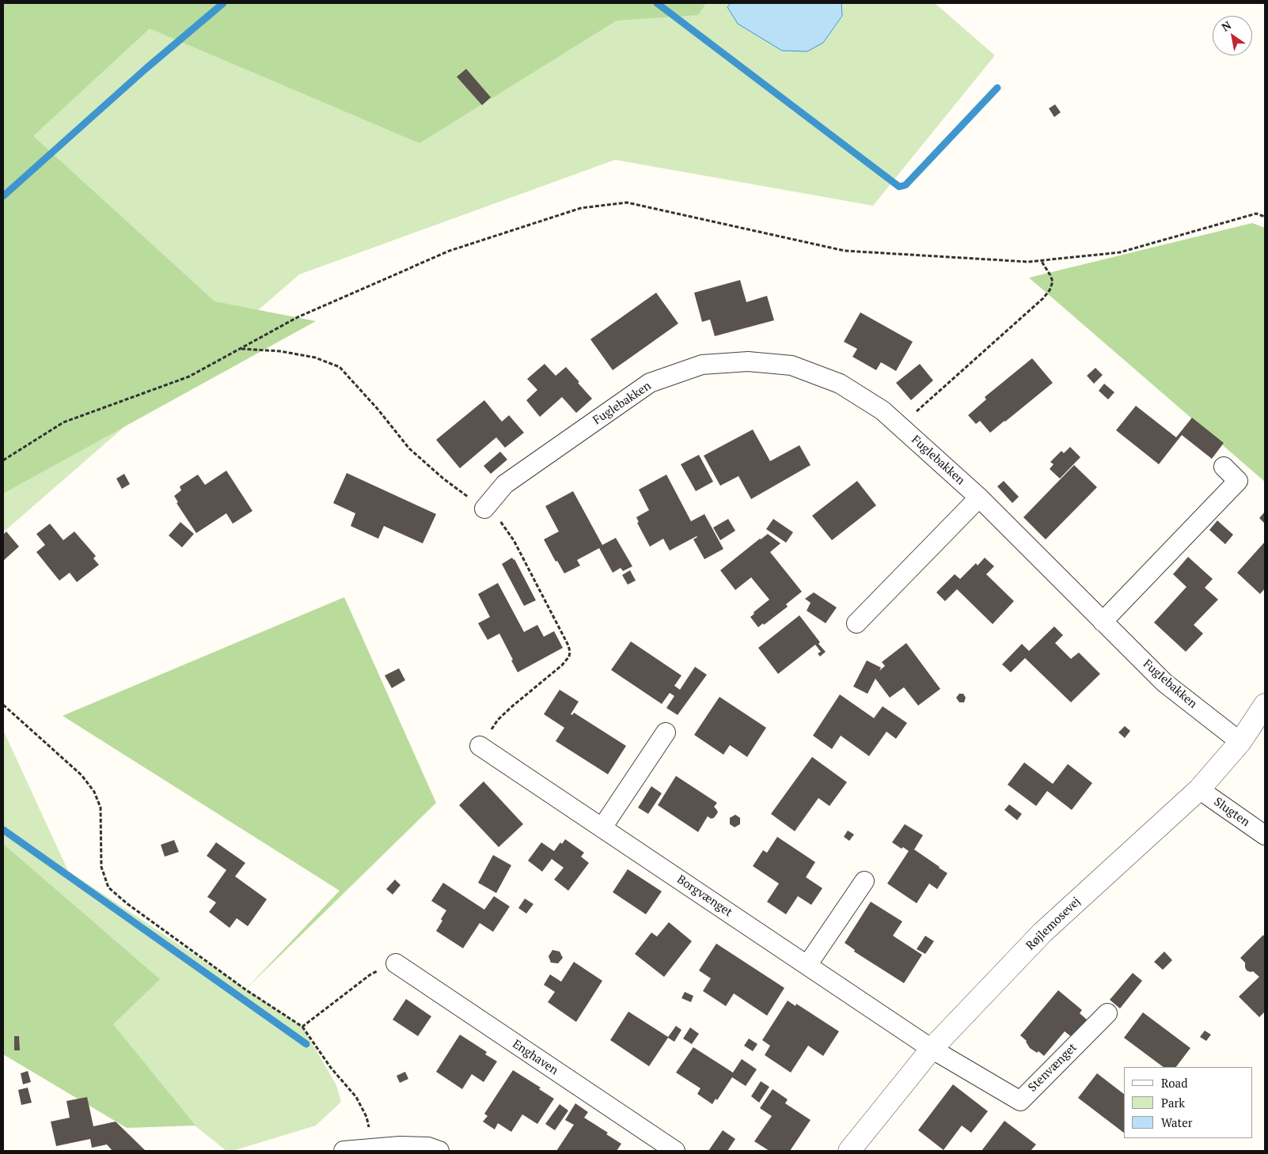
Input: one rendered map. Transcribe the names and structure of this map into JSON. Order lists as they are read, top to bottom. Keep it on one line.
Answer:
{"streets":{"street":["Fuglebakken","Slugten","Borgvænget","Røjlemosevej","Enghaven","Stenvænget"]},"crossings":[["Fuglebakken","Røjlemosevej"],["Slugten","Røjlemosevej"],["Borgvænget","Røjlemosevej"],["Borgvænget","Stenvænget"],["Røjlemosevej","Stenvænget"]],"legend":["Road","Park","Water"],"north":"top left"}
